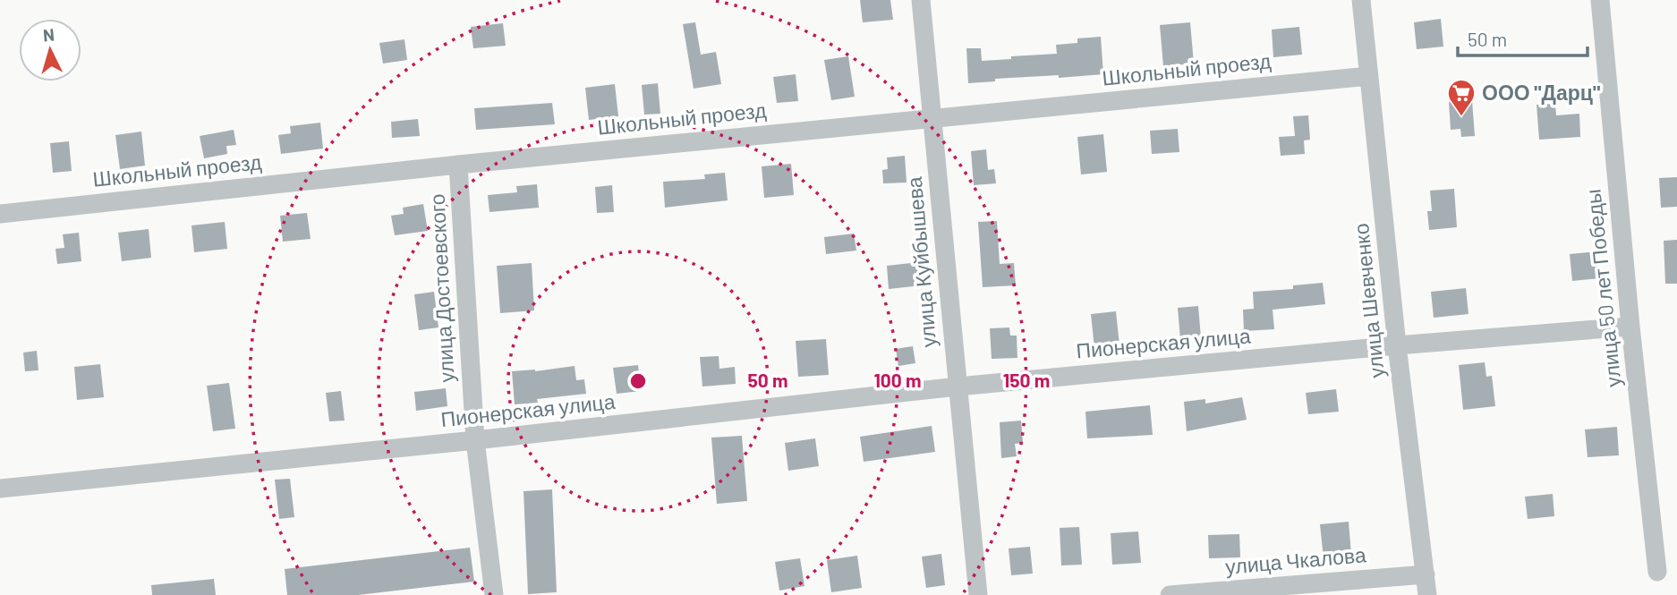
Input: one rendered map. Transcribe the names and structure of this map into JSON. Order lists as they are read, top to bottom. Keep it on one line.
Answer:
{"streets":{"street":["Школьный проезд","улица Куйбышева","улица Достоевского","улица 50 лет Победы","улица Шевченко","Пионерская улица","улица Чкалова"]},"crossings":[["Школьный проезд","улица Куйбышева"],["Школьный проезд","улица Достоевского"],["Школьный проезд","улица Шевченко"],["улица Куйбышева","Пионерская улица"],["улица Достоевского","Пионерская улица"],["улица 50 лет Победы","Пионерская улица"],["улица Шевченко","Пионерская улица"],["улица Шевченко","улица Чкалова"]],"places":{"supermarket":["ООО \"Дарц\""]},"scale_bar":"50 m","north":"top","rings":["50 m","100 m","150 m"]}
